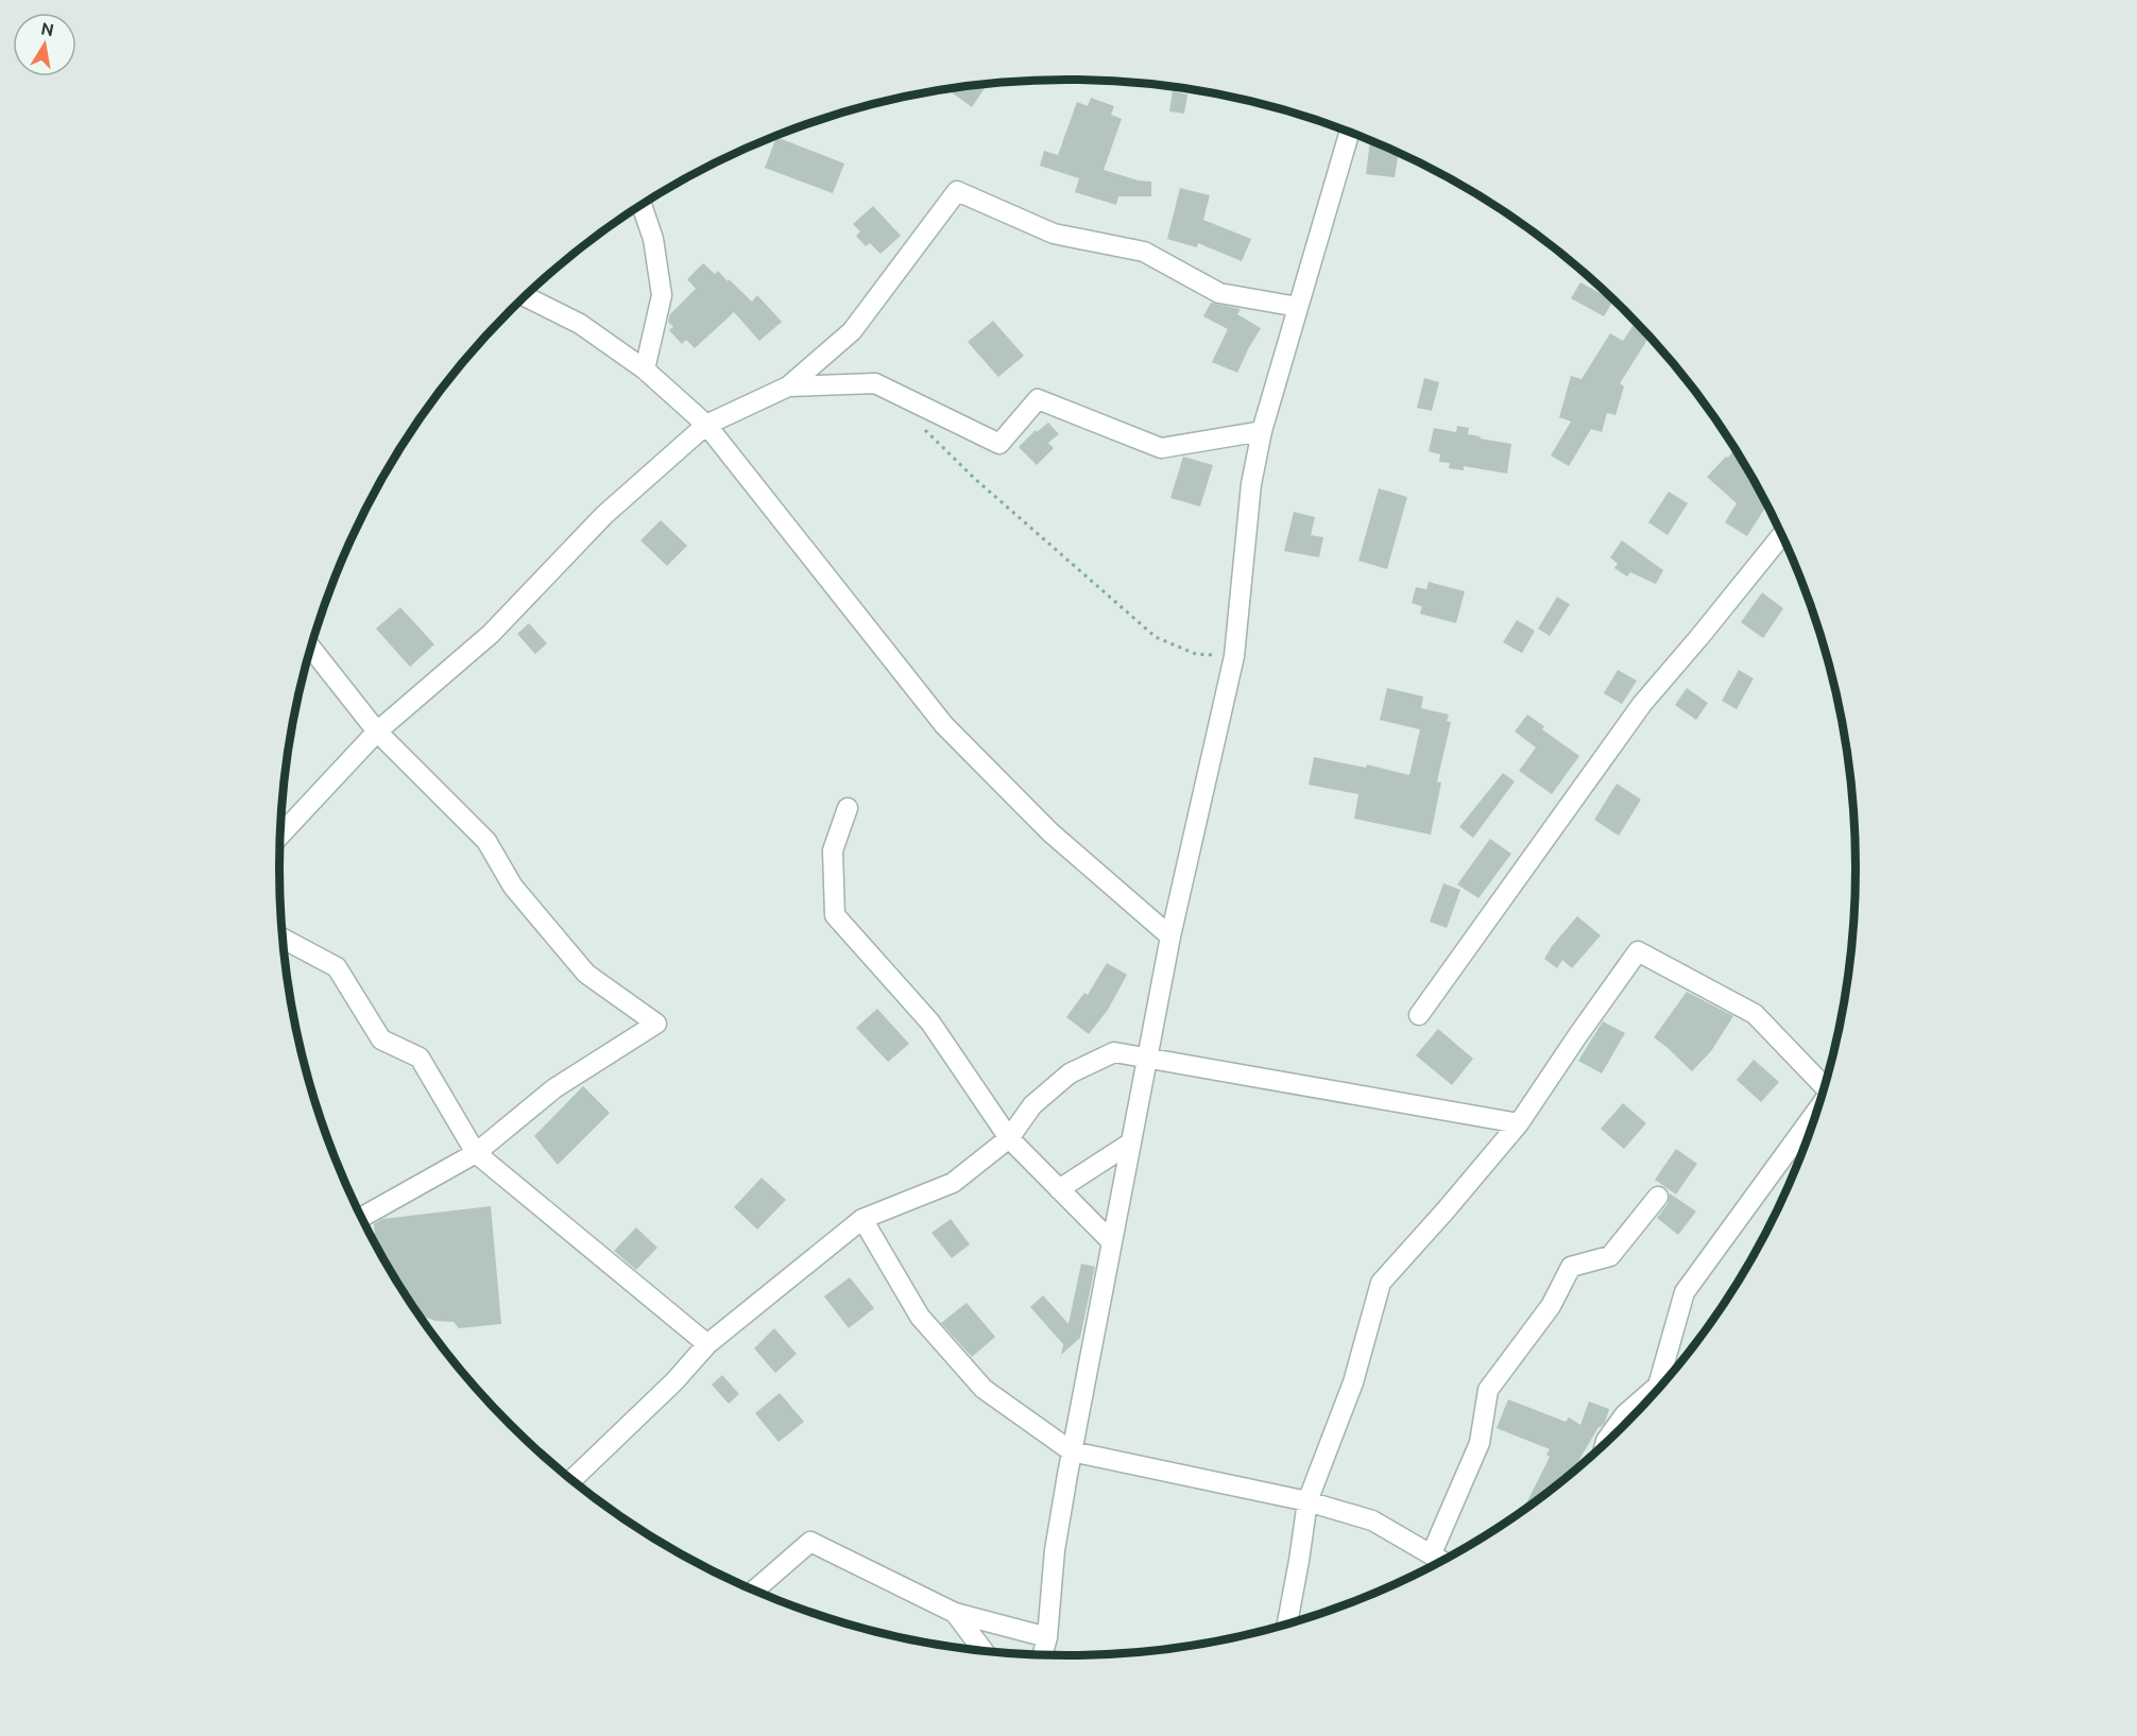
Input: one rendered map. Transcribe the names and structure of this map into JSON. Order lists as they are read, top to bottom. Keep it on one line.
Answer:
{"north":"top"}
